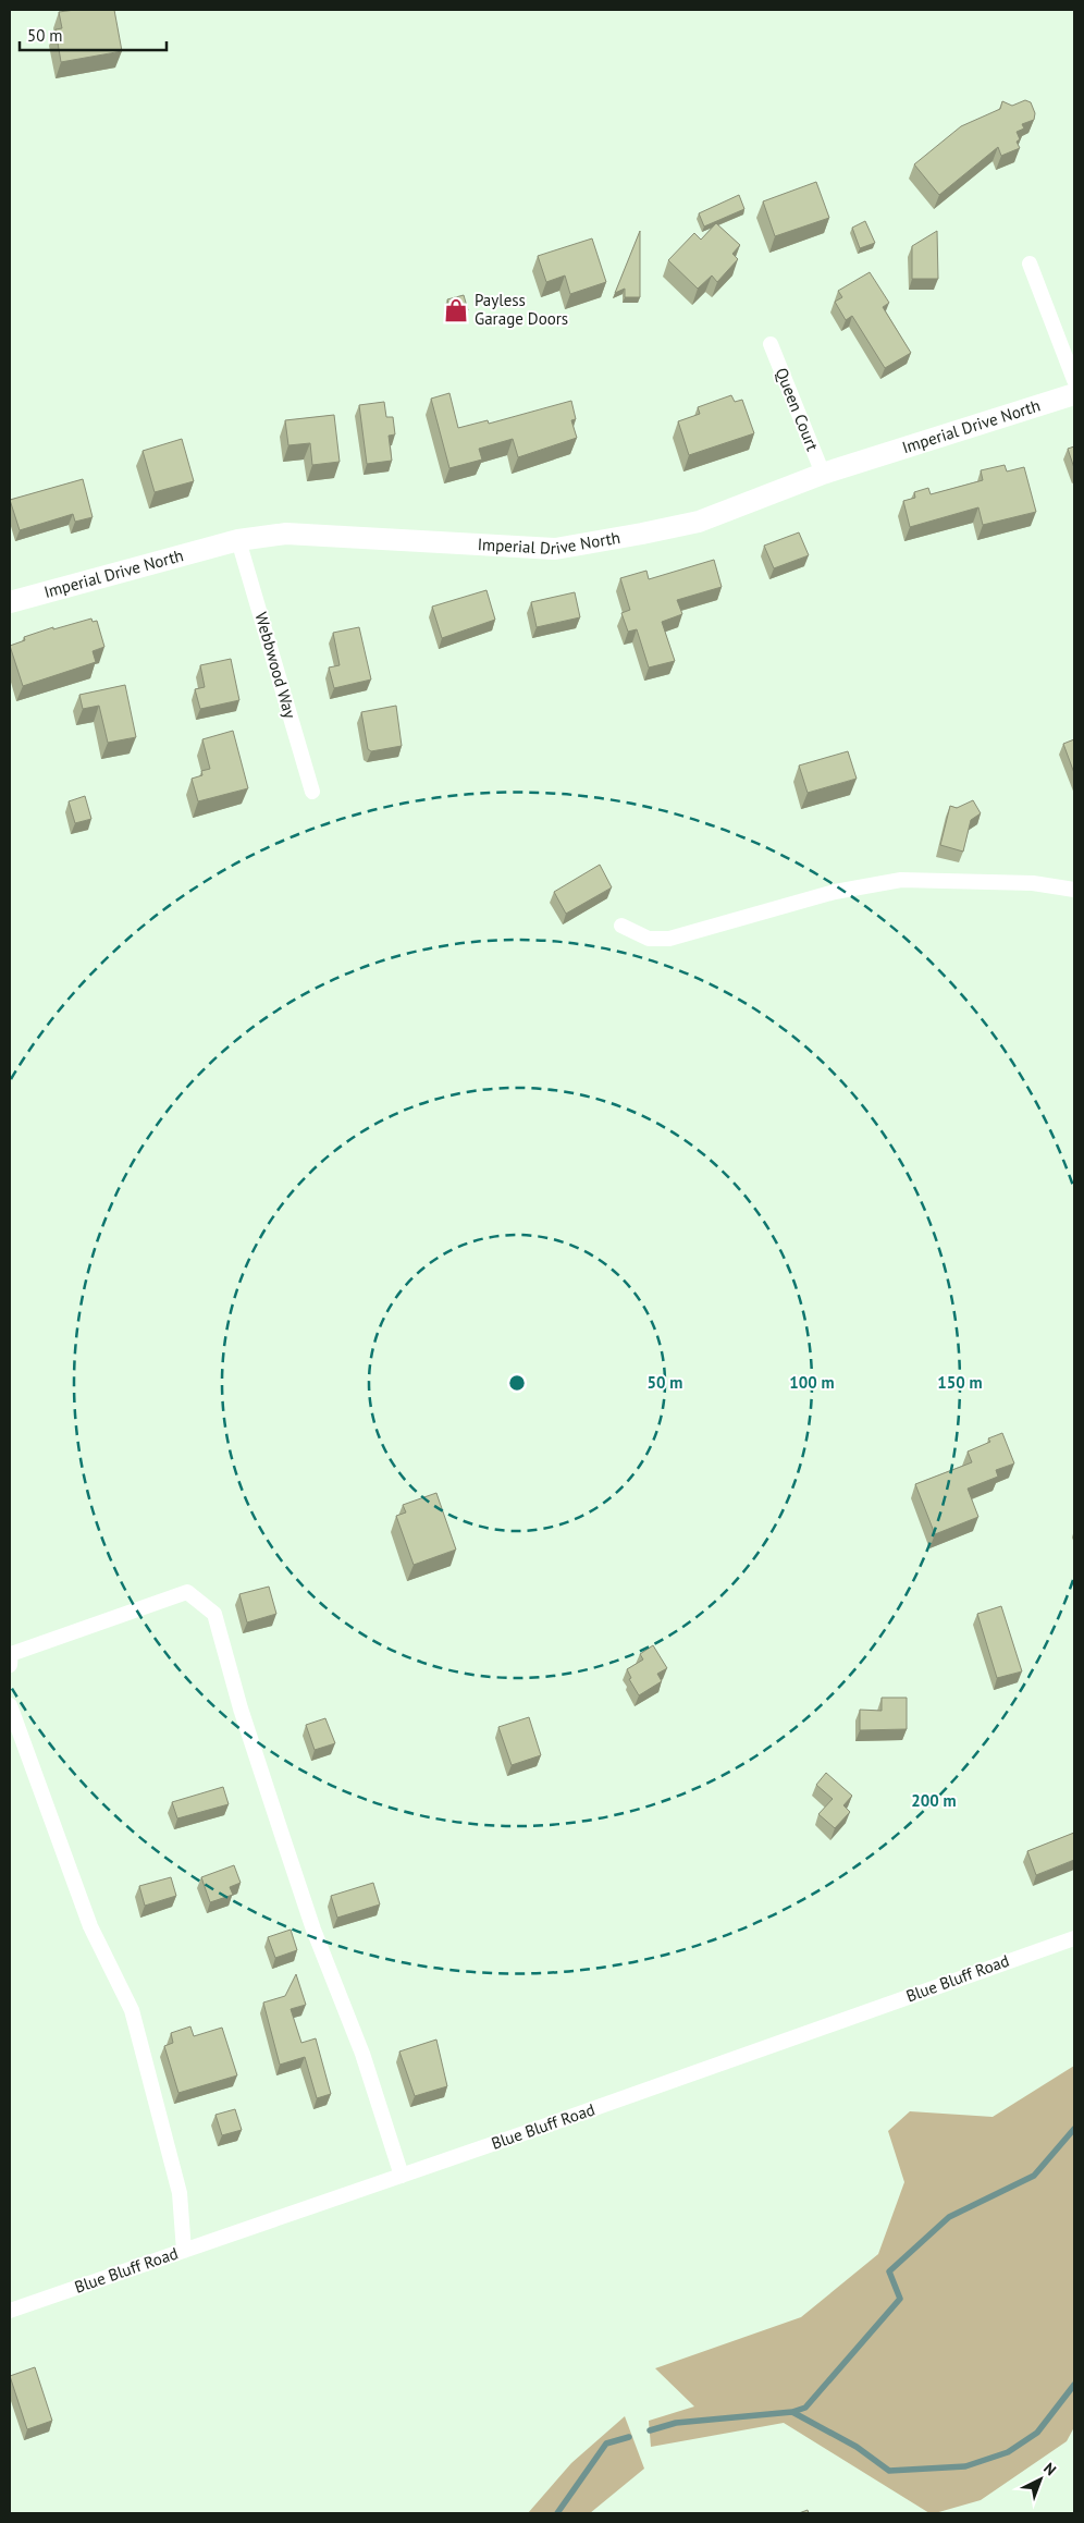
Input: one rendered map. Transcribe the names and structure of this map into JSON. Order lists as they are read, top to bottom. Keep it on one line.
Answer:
{"streets":{"street":["Queen Court","Imperial Drive North","Webbwood Way","Blue Bluff Road"]},"crossings":[["Queen Court","Imperial Drive North"],["Imperial Drive North","Webbwood Way"]],"places":{"shop":["Payless Garage Doors"]},"scale_bar":"50 m","north":"top right","rings":["50 m","100 m","150 m","200 m"]}
